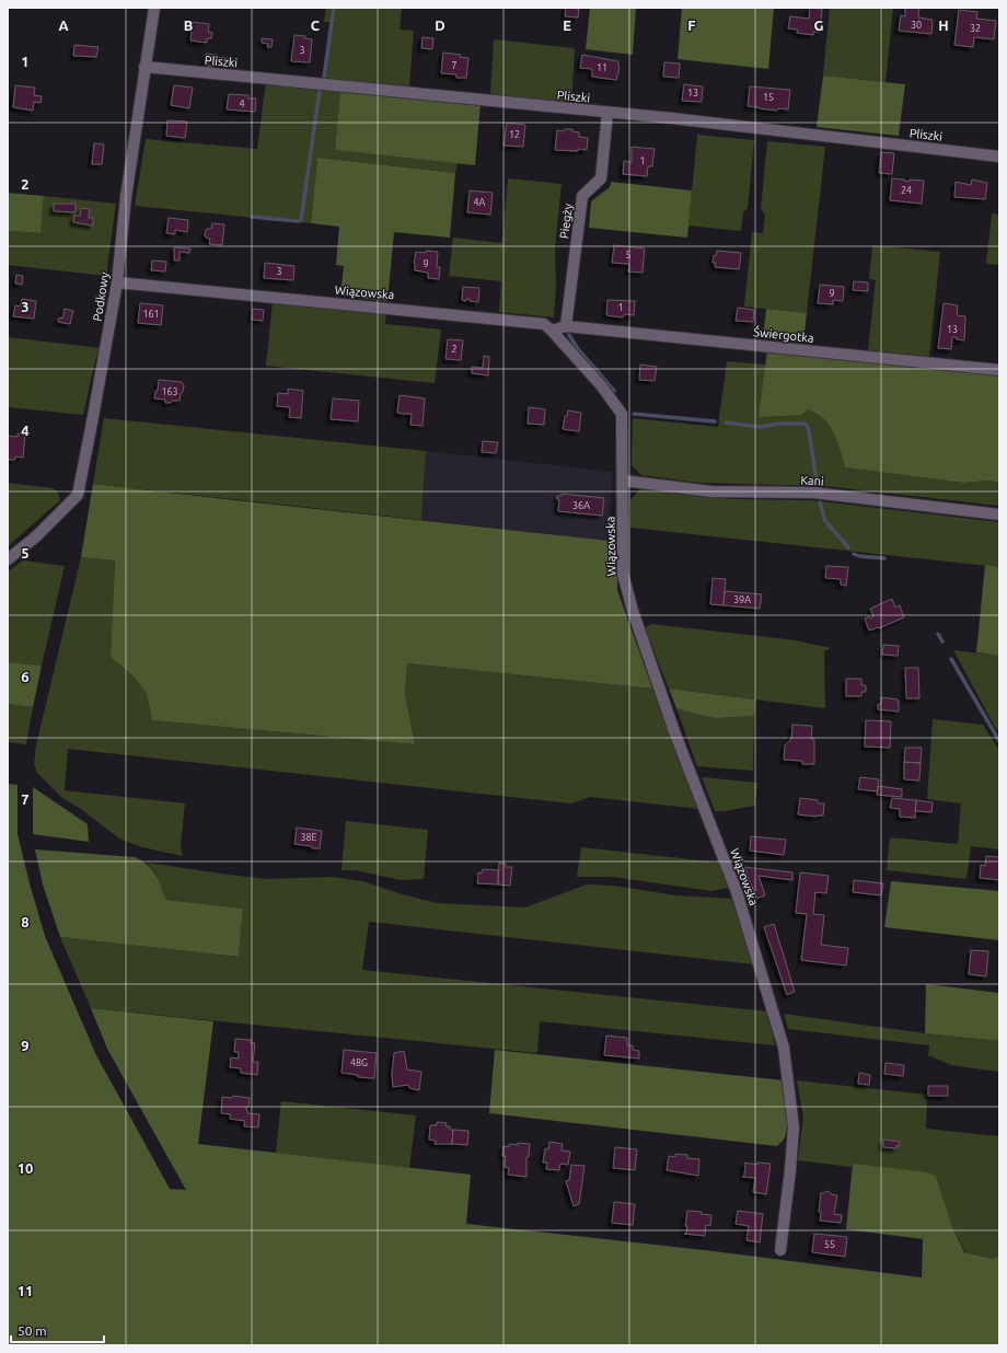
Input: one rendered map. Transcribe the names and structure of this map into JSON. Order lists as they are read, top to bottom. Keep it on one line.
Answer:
{"streets":{"street":["Pliszki","Piegży","Wiązowska","Podkowy","Świergotka","Kani"]},"crossings":[["Pliszki","Piegży"],["Pliszki","Podkowy"],["Piegży","Świergotka"],["Wiązowska","Podkowy"],["Wiązowska","Kani"]],"house_numbers":["30","32","3","7","11","13","15","4","12","1","24","4A","5","9","3","9","1","161","13","2","163","36A","39A","38E","48G","55"],"scale_bar":"50 m","grid":{"columns":["A","B","C","D","E","F","G","H"],"rows":["1","2","3","4","5","6","7","8","9","10","11"]}}
